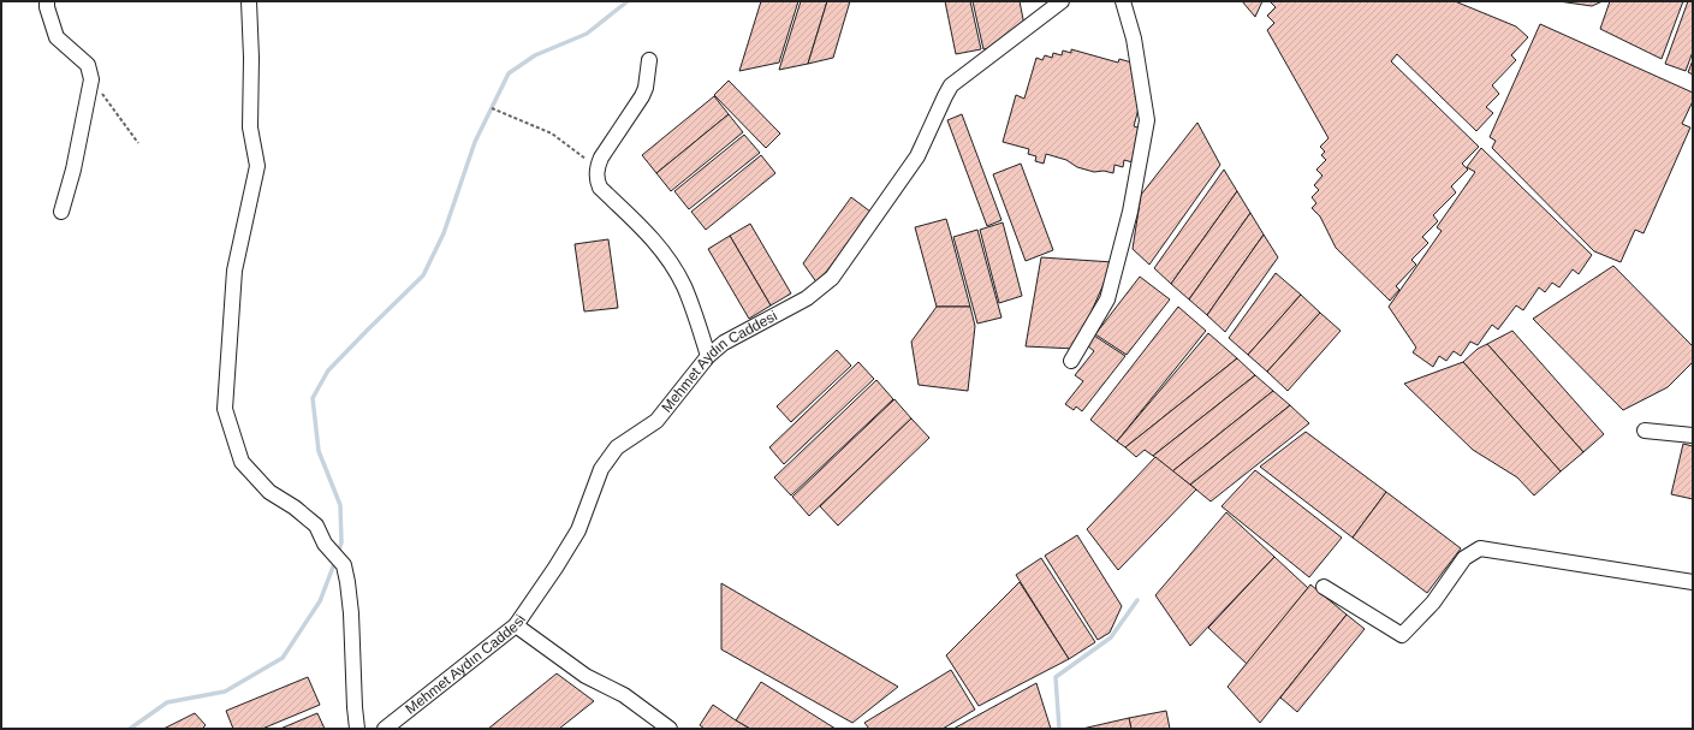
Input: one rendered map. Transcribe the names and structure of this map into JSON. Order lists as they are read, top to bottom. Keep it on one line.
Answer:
{"streets":{"street":["Mehmet Aydın Caddesi"]}}
